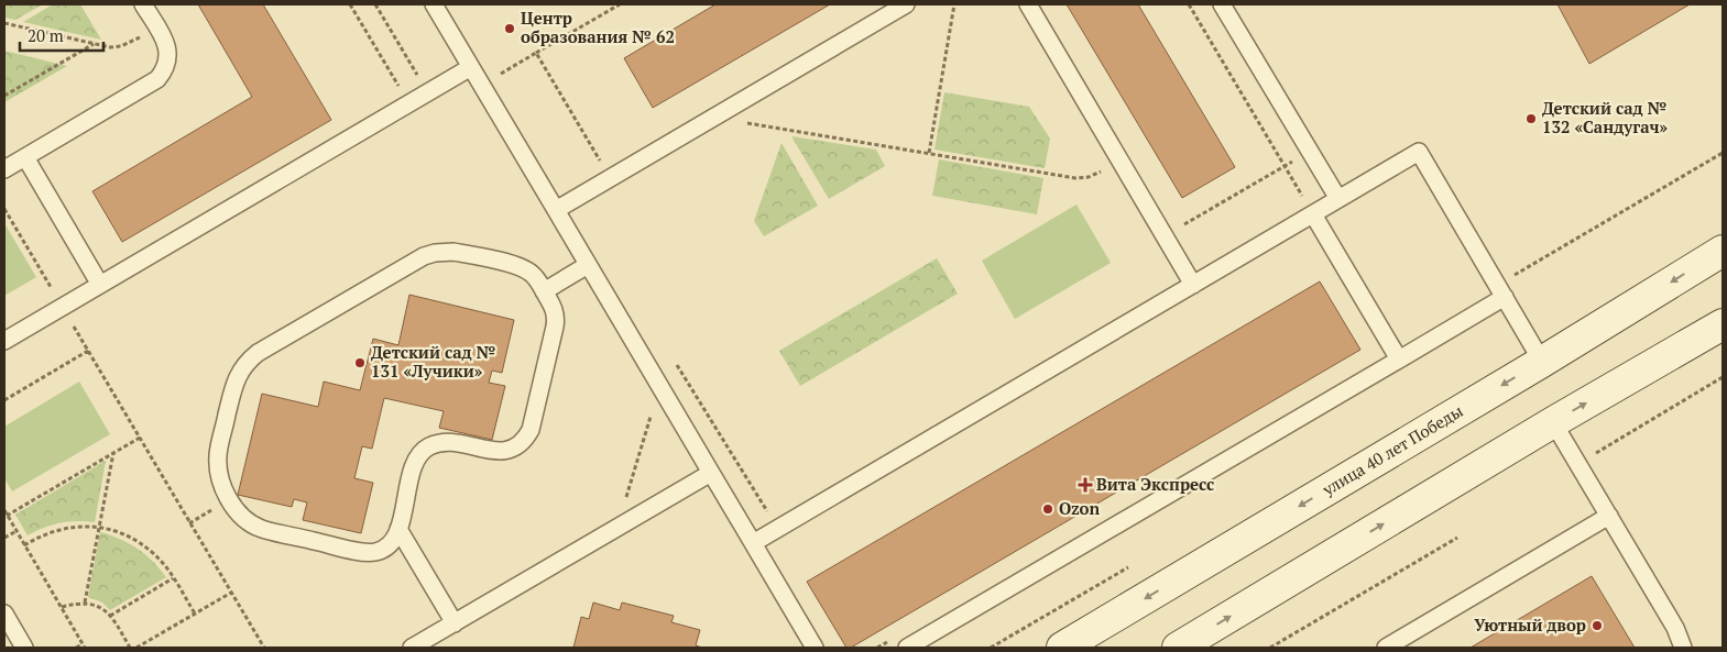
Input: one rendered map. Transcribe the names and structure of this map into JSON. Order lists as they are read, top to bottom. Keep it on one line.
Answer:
{"streets":{"street":["улица 40 лет Победы"]},"places":{"other":["Центр образования № 62","Детский сад № 132 «Сандугач»","Детский сад № 131 «Лучики»","Ozon","Уютный двор"],"health":["Вита Экспресс"]},"scale_bar":"20 m"}
